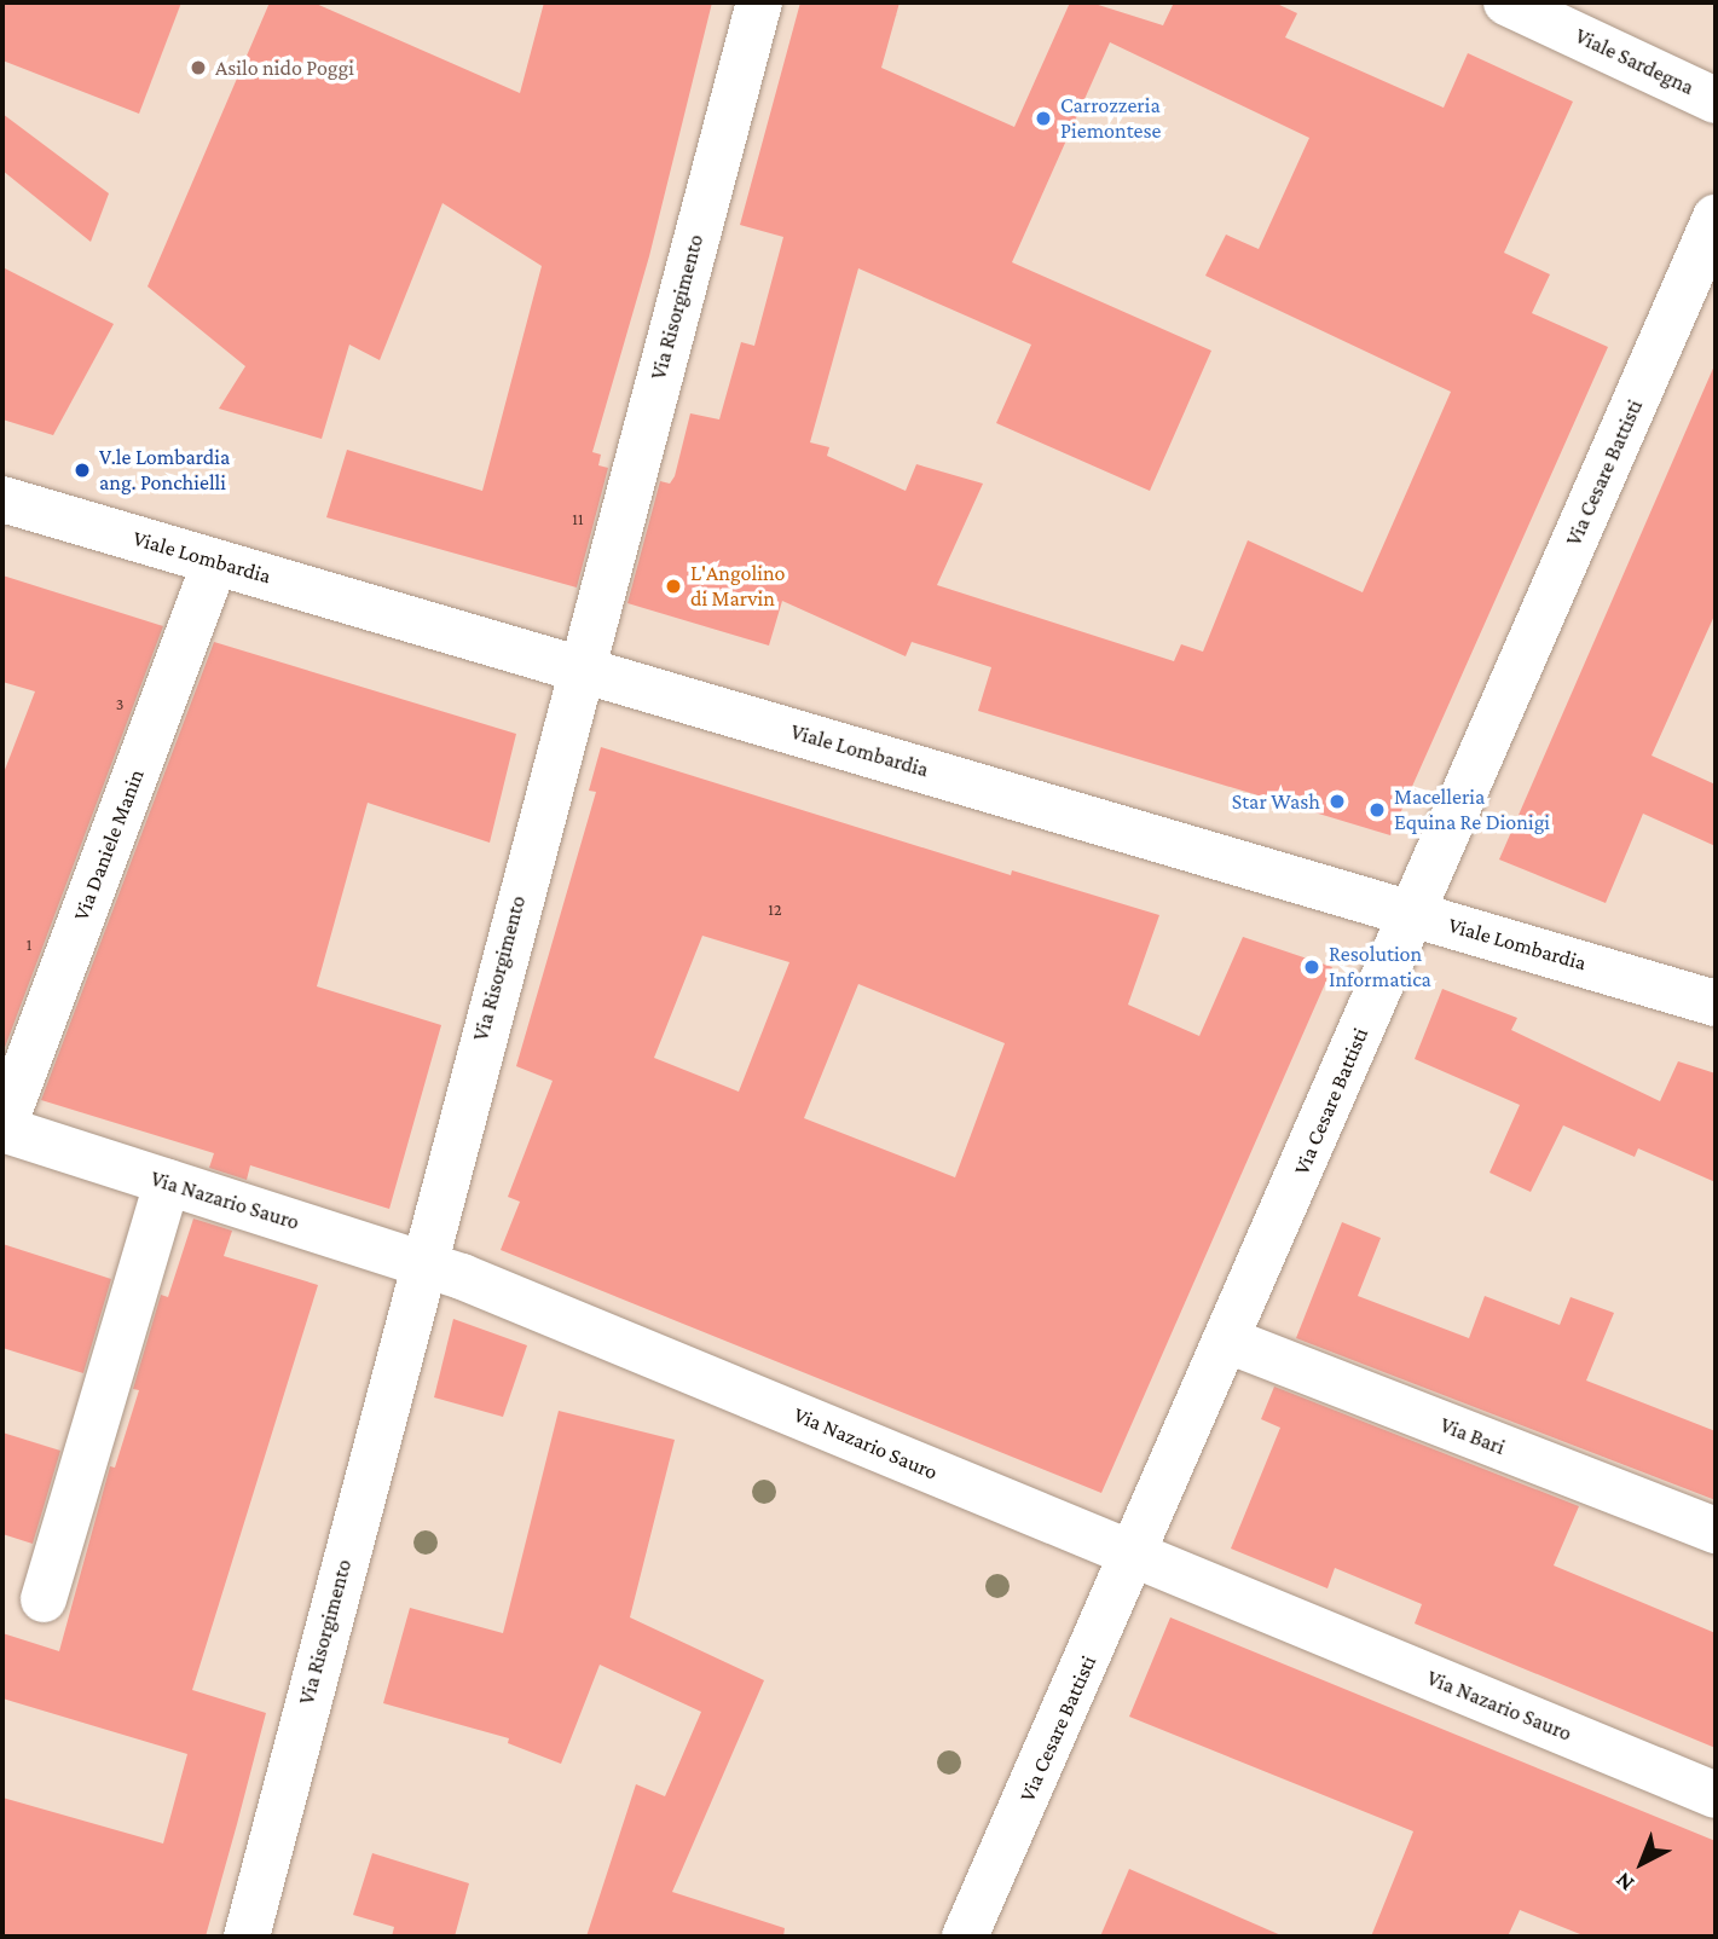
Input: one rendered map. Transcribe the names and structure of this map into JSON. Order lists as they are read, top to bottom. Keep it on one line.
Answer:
{"streets":{"street":["Viale Sardegna","Via Risorgimento","Via Cesare Battisti","Viale Lombardia","Via Daniele Manin","Via Nazario Sauro","Via Bari"]},"crossings":[["Via Risorgimento","Viale Lombardia"],["Via Risorgimento","Via Nazario Sauro"],["Via Cesare Battisti","Viale Lombardia"],["Via Cesare Battisti","Via Nazario Sauro"],["Via Cesare Battisti","Via Bari"],["Viale Lombardia","Via Daniele Manin"],["Via Daniele Manin","Via Nazario Sauro"]],"places":["Asilo nido Poggi","Carrozzeria Piemontese","V.le Lombardia ang. Ponchielli","L'Angolino di Marvin","Star Wash","Macelleria Equina Re Dionigi","Resolution Informatica"],"house_numbers":["11","3","12","1"],"north":"bottom left"}
